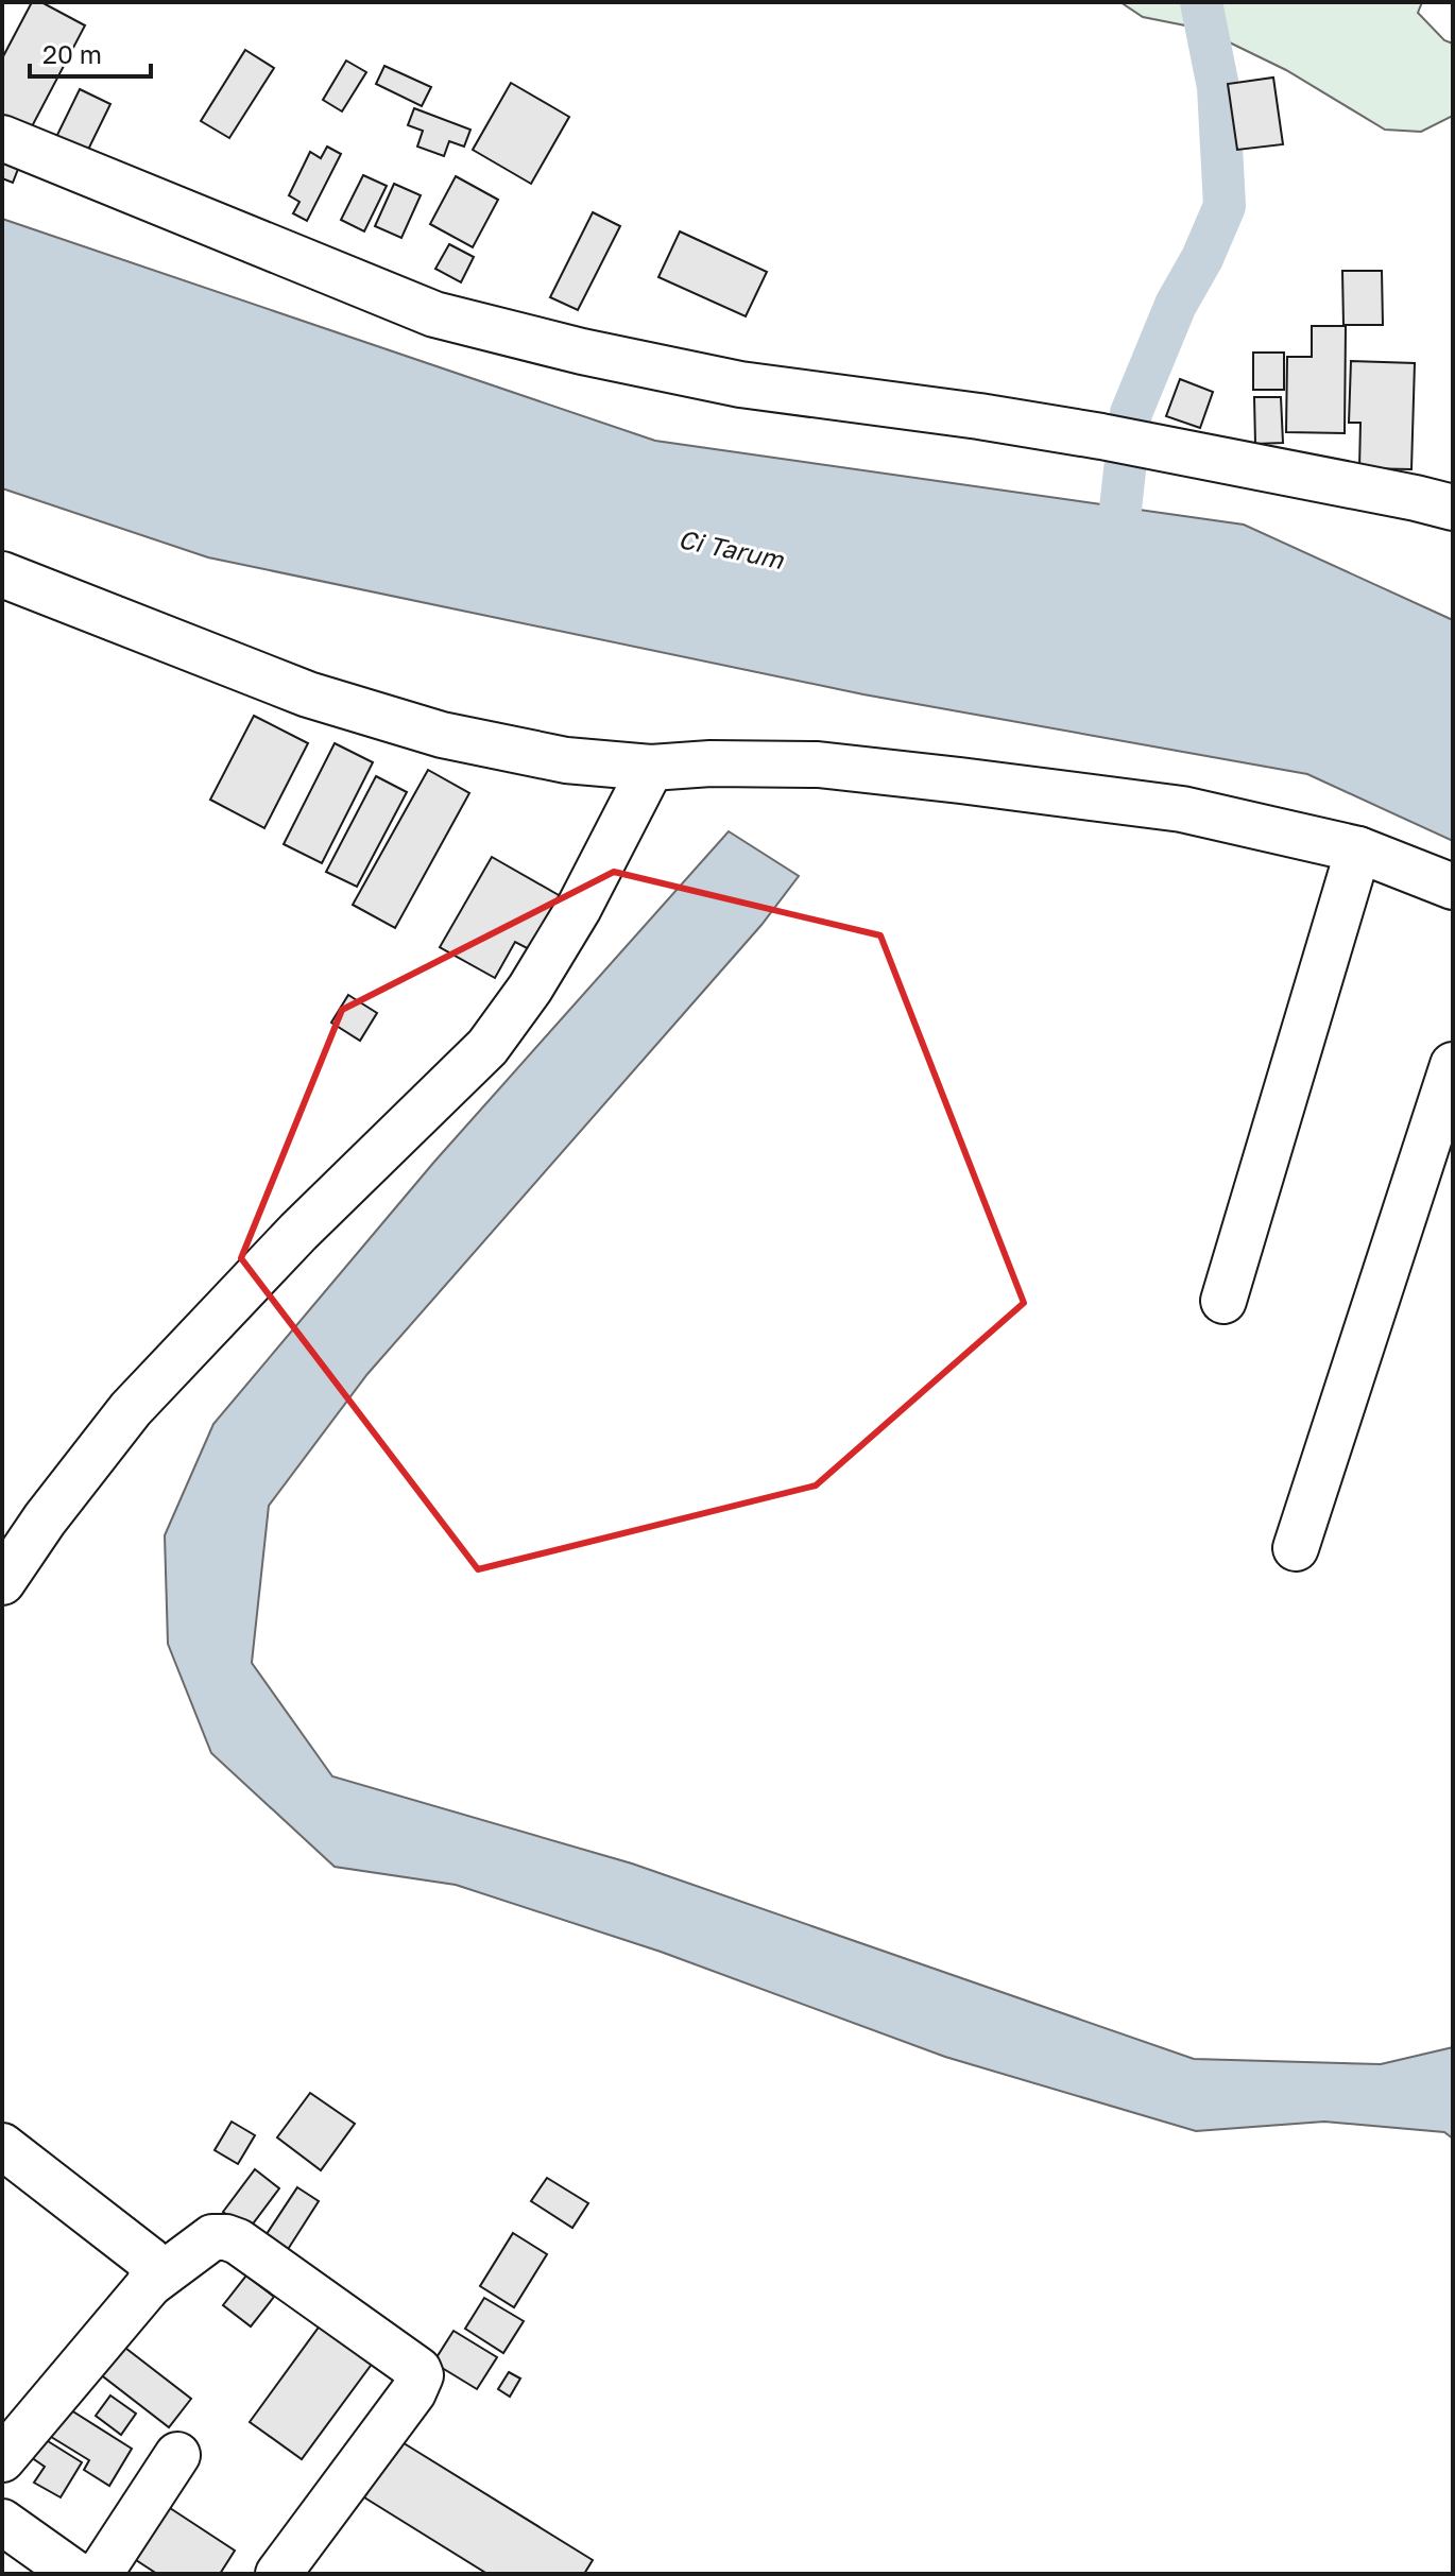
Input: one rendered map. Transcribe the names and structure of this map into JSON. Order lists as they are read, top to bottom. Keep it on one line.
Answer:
{"water":["Ci Tarum"],"scale_bar":"20 m"}
